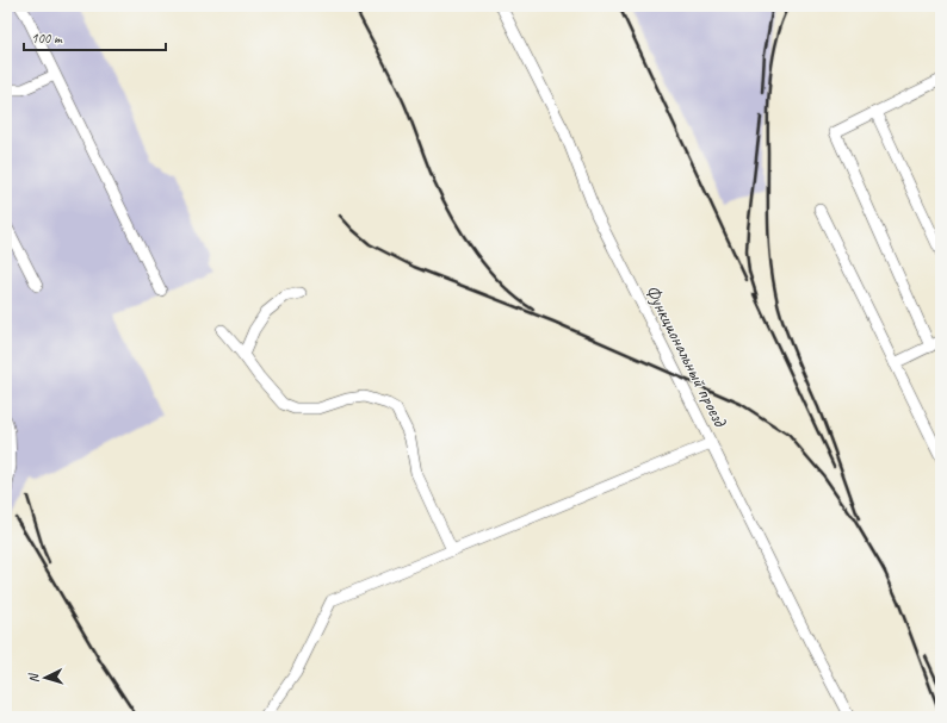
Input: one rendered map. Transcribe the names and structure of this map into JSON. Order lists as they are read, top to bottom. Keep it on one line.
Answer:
{"streets":{"street":["Функциональный проезд"]},"scale_bar":"100 m","north":"left"}
